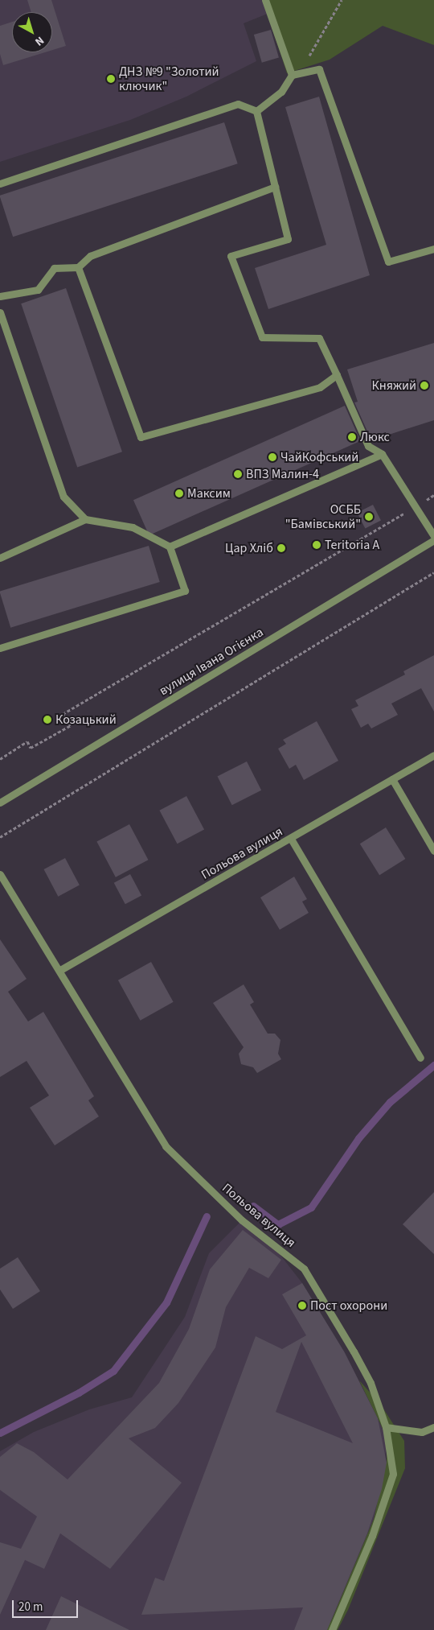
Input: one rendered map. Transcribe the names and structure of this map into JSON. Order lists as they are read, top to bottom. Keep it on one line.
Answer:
{"streets":{"street":["вулиця Івана Огієнка","Польова вулиця"]},"places":["ДНЗ №9 \"Золотий ключик\"","Княжий","Люкс","ЧайКофський","ВПЗ Малин-4","Максим","ОСББ \"Бамівський\"","Teritoria A","Цар Хліб","Козацький","Пост охорони"],"scale_bar":"20 m","north":"bottom right"}
